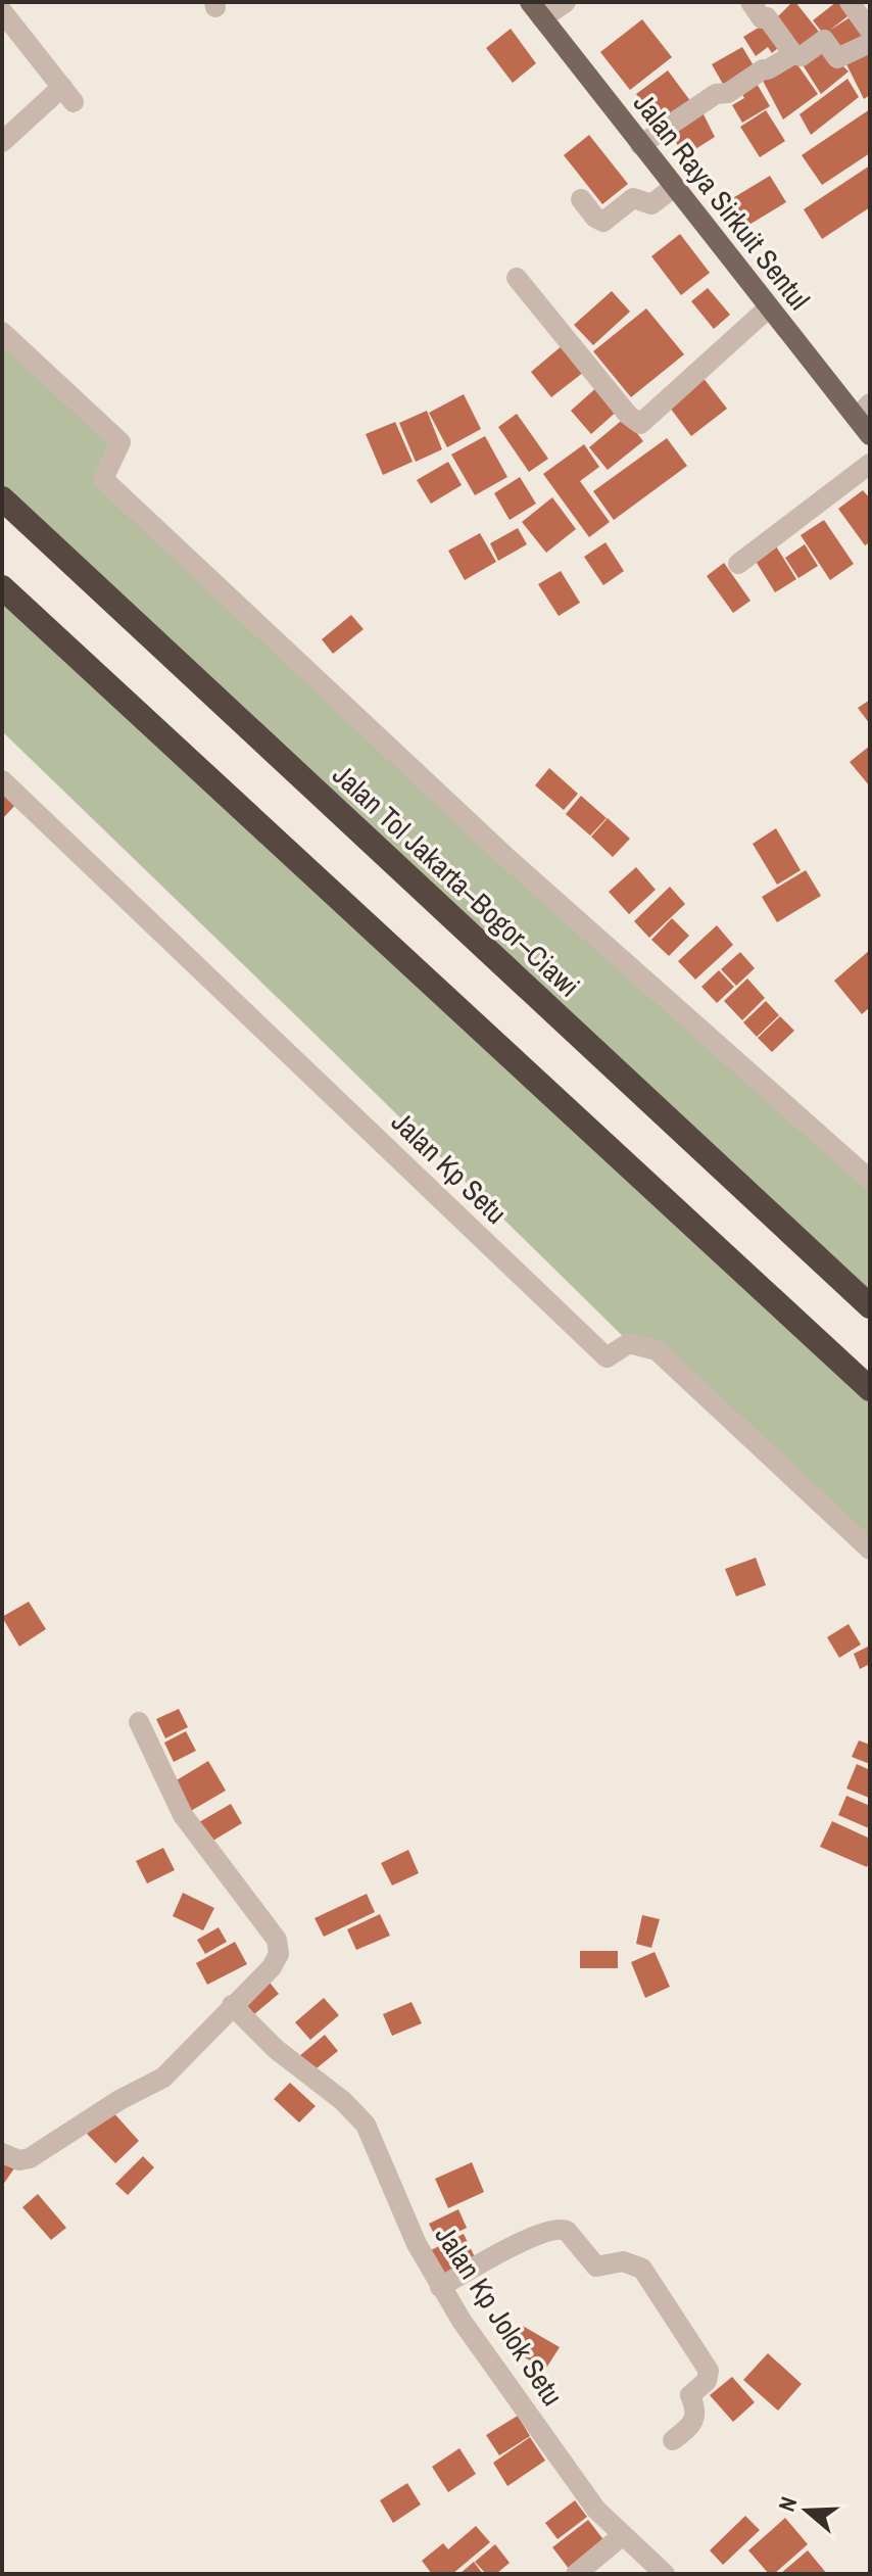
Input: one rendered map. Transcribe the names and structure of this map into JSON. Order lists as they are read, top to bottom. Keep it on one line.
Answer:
{"streets":{"highway":["Jalan Tol Jakarta–Bogor–Ciawi"],"main road":["Jalan Raya Sirkuit Sentul"],"street":["Jalan Kp Setu","Jalan Kp Jolok Setu"]},"north":"left"}
